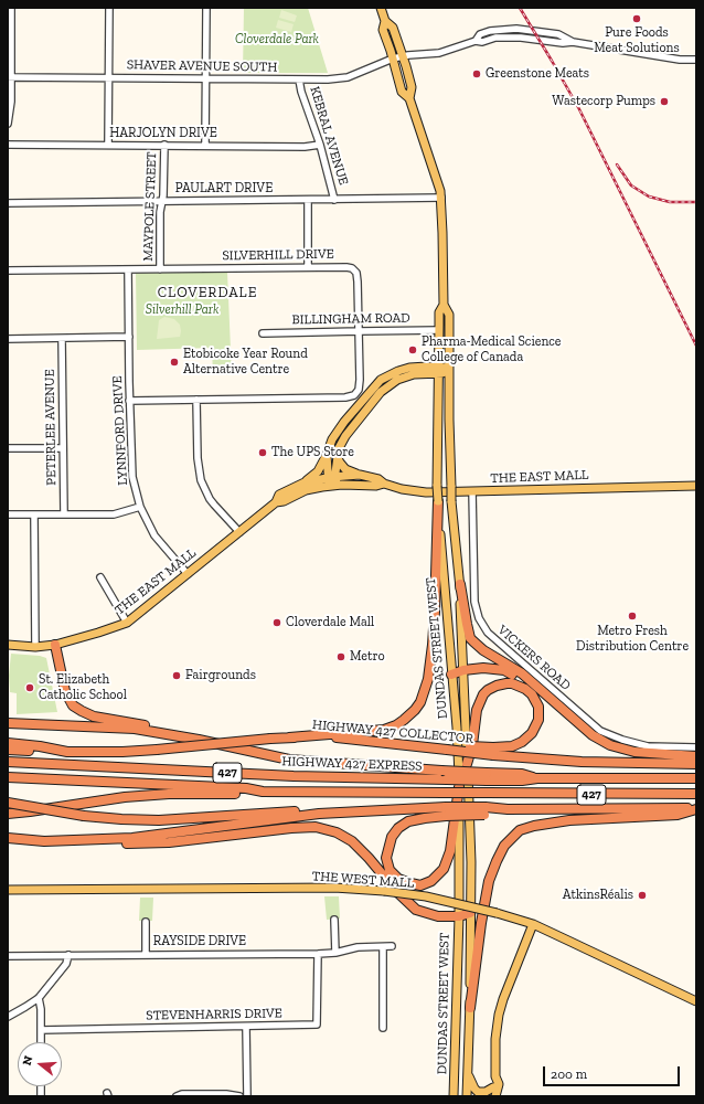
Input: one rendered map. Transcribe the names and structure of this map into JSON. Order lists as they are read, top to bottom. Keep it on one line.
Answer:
{"streets":{"highway":["HIGHWAY 427 COLLECTOR","HIGHWAY 427 EXPRESS","427"],"main road":["THE EAST MALL","DUNDAS STREET WEST","THE WEST MALL"],"street":["SHAVER AVENUE SOUTH","HARJOLYN DRIVE","KEBRAL AVENUE","PAULART DRIVE","MAYPOLE STREET","SILVERHILL DRIVE","BILLINGHAM ROAD","PETERLEE AVENUE","LYNNFORD DRIVE","VICKERS ROAD","RAYSIDE DRIVE","STEVENHARRIS DRIVE"]},"crossings":[["SHAVER AVENUE SOUTH","KEBRAL AVENUE"],["SHAVER AVENUE SOUTH","DUNDAS STREET WEST"],["HARJOLYN DRIVE","KEBRAL AVENUE"],["HARJOLYN DRIVE","MAYPOLE STREET"],["KEBRAL AVENUE","PAULART DRIVE"],["PAULART DRIVE","MAYPOLE STREET"],["PAULART DRIVE","DUNDAS STREET WEST"],["MAYPOLE STREET","SILVERHILL DRIVE"],["SILVERHILL DRIVE","BILLINGHAM ROAD"],["SILVERHILL DRIVE","LYNNFORD DRIVE"],["BILLINGHAM ROAD","DUNDAS STREET WEST"],["LYNNFORD DRIVE","THE EAST MALL"],["THE EAST MALL","VICKERS ROAD"],["RAYSIDE DRIVE","STEVENHARRIS DRIVE"]],"districts":["CLOVERDALE"],"parks":["Cloverdale Park","Silverhill Park"],"places":["Pure Foods Meat Solutions","Greenstone Meats","Wastecorp Pumps","Pharma-Medical Science College of Canada","Etobicoke Year Round Alternative Centre","The UPS Store","Metro Fresh Distribution Centre","Cloverdale Mall","Metro","Fairgrounds","St. Elizabeth Catholic School","AtkinsRéalis"],"scale_bar":"200 m","north":"left"}
